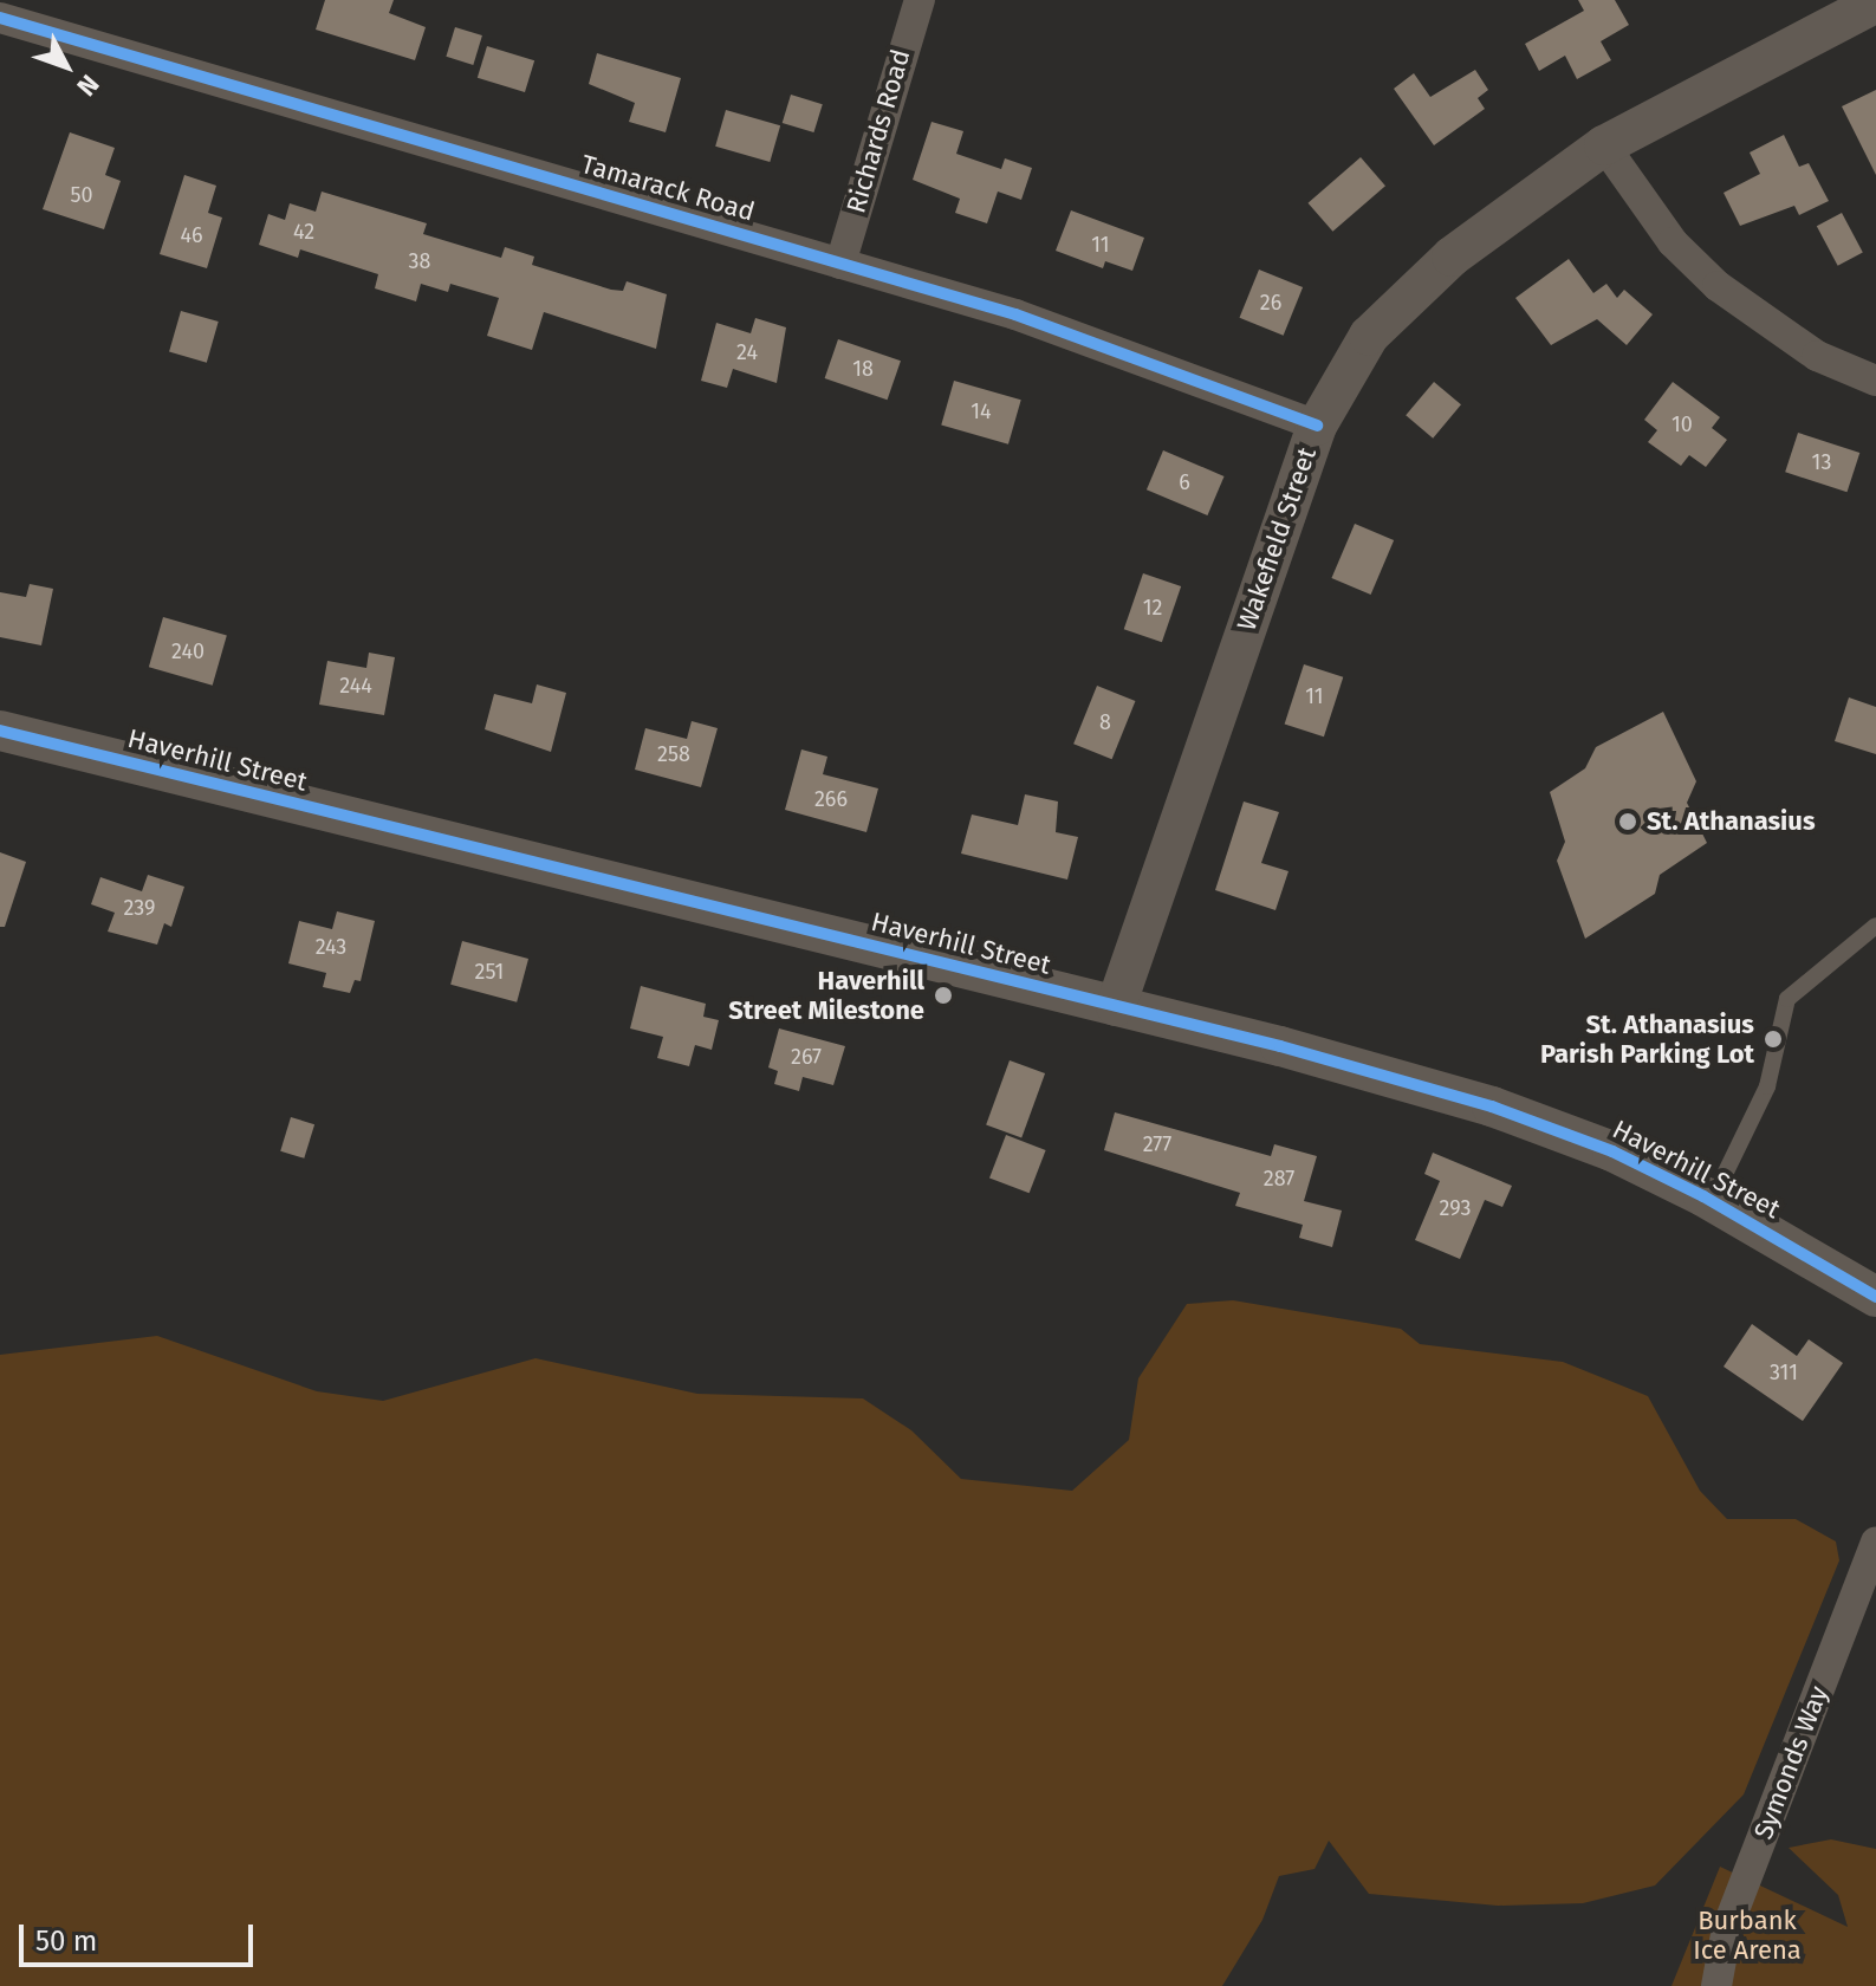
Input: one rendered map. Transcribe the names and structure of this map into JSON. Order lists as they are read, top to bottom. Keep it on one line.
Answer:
{"streets":{"street":["Richards Road","Tamarack Road","Wakefield Street","Haverhill Street","Symonds Way"]},"crossings":[["Richards Road","Tamarack Road"],["Tamarack Road","Wakefield Street"],["Wakefield Street","Haverhill Street"]],"parks":["Burbank Ice Arena"],"places":["St. Athanasius","Haverhill Street Milestone","St. Athanasius Parish Parking Lot"],"house_numbers":["50","42","46","11","38","26","24","18","14","10","13","6","12","240","244","11","8","258","266","239","243","251","267","277","287","293","311"],"scale_bar":"50 m","north":"bottom right"}
